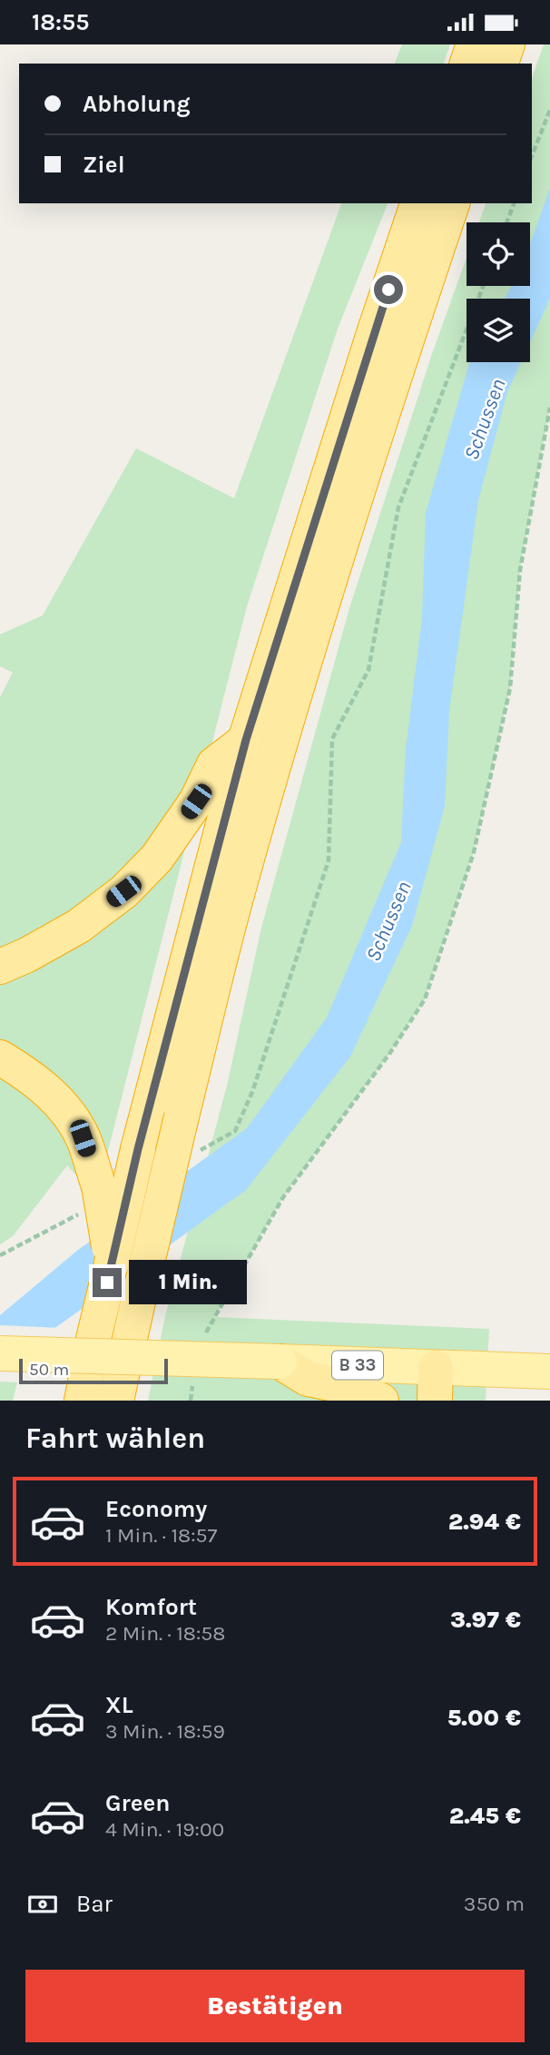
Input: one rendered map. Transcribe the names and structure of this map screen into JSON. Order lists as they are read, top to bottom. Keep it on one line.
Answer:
{"streets":{"main road":["B 33"]},"water":["Schussen"],"scale_bar":"50 m","page":{"status":"18:55","banner":["Abholung","Ziel"],"bubble":"1 Min.","scale":"50 m","heading":"Fahrt wählen","list":[{"name":"Economy","note":"1 Min. · 18:57","value":"2.94 €"},{"name":"Komfort","note":"2 Min. · 18:58","value":"3.97 €"},{"name":"XL","note":"3 Min. · 18:59","value":"5.00 €"},{"name":"Green","note":"4 Min. · 19:00","value":"2.45 €"}],"pay":["Bar","350 m"],"buttons":"Bestätigen"}}
